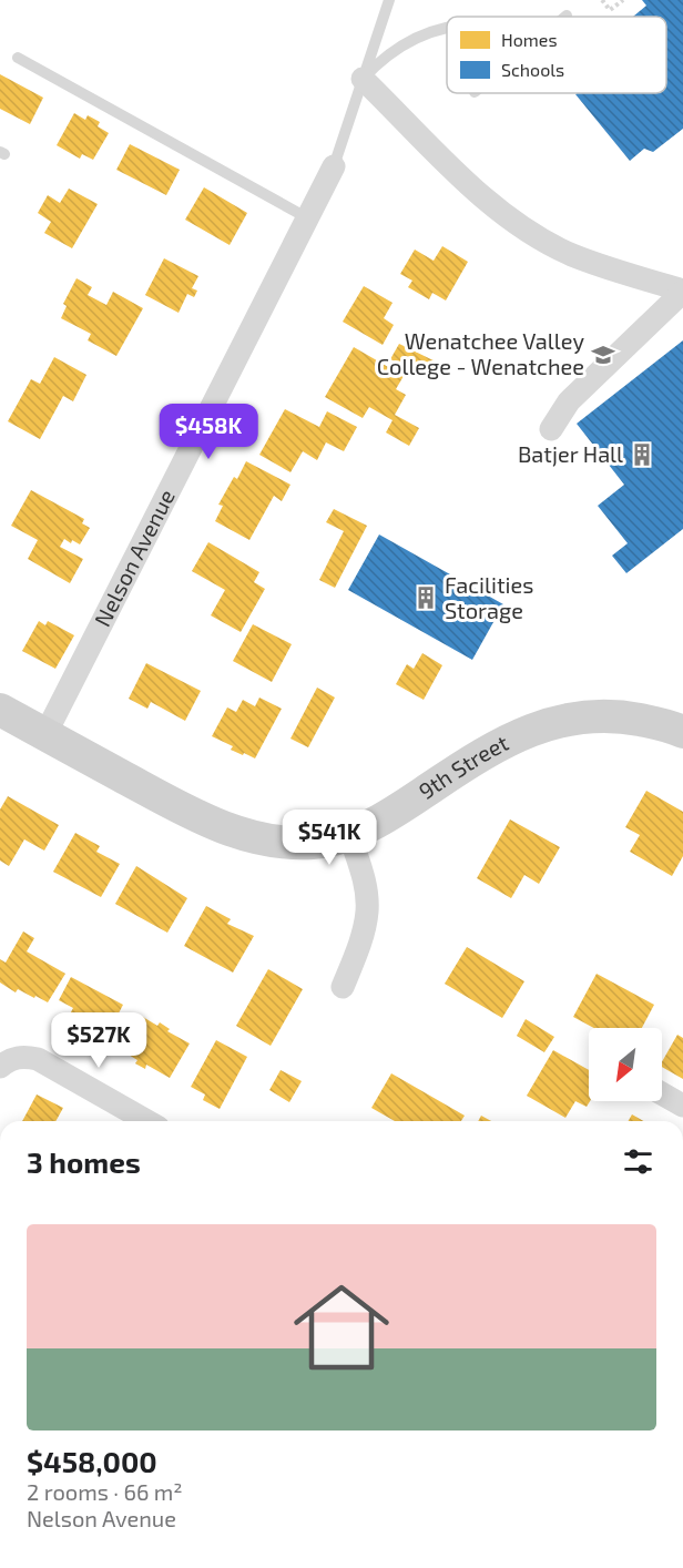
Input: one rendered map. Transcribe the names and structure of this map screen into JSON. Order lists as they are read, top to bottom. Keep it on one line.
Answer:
{"streets":{"street":["Nelson Avenue","9th Street"]},"crossings":[["Nelson Avenue","9th Street"]],"places":{"school or university":["Wenatchee Valley College - Wenatchee"],"building":["Batjer Hall","Facilities Storage"]},"legend":["Homes","Schools"],"north":"bottom left","page":{"price":["$458K","$541K","$527K"],"heading":"3 homes","list":[{"name":"$458,000","note":"2 rooms · 66 m² · Nelson Avenue"}]}}
